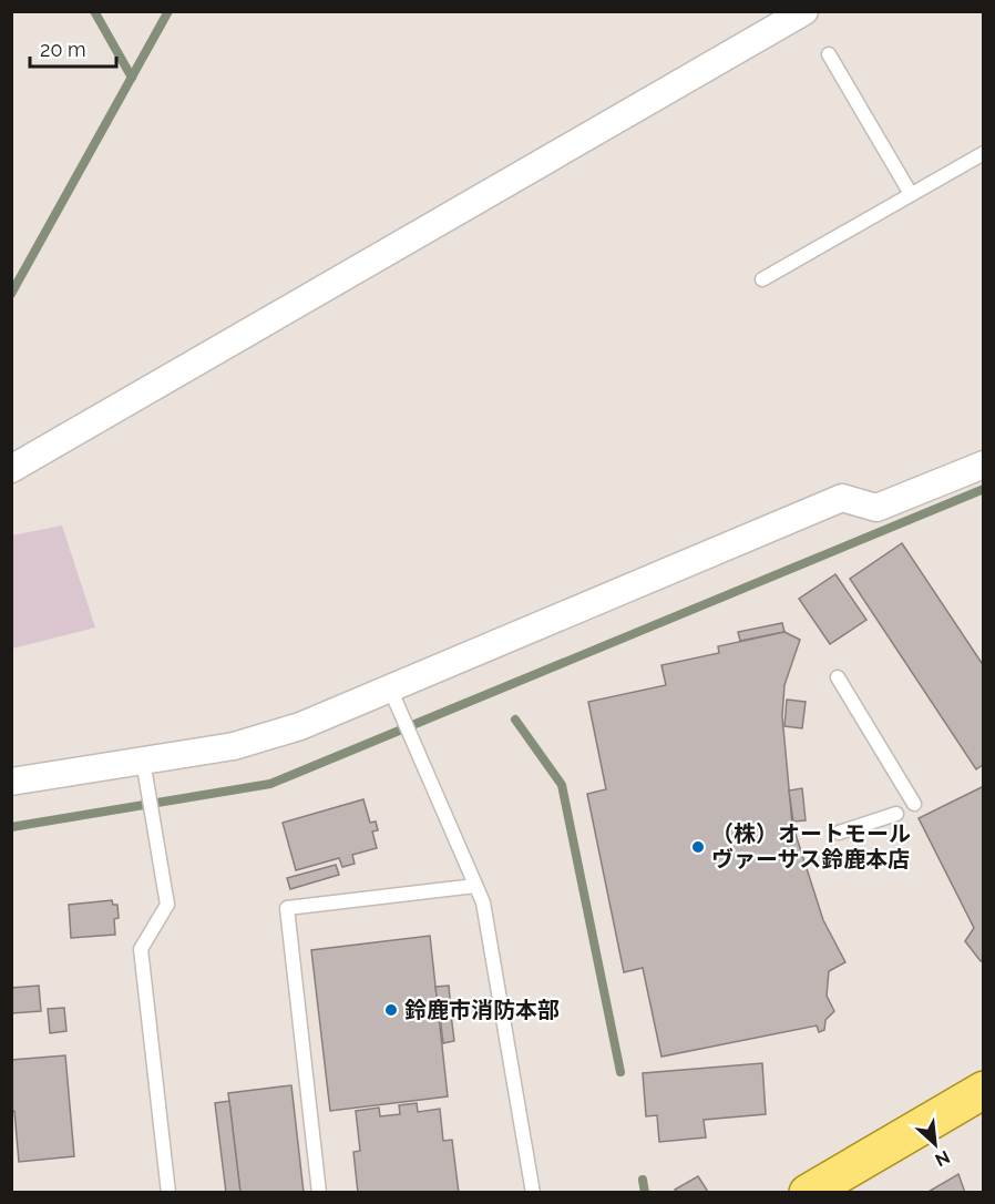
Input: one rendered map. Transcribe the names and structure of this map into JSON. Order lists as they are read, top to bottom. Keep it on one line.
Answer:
{"places":["（株）オートモール ヴァーサス鈴鹿本店","鈴鹿市消防本部"],"scale_bar":"20 m","north":"bottom right"}
